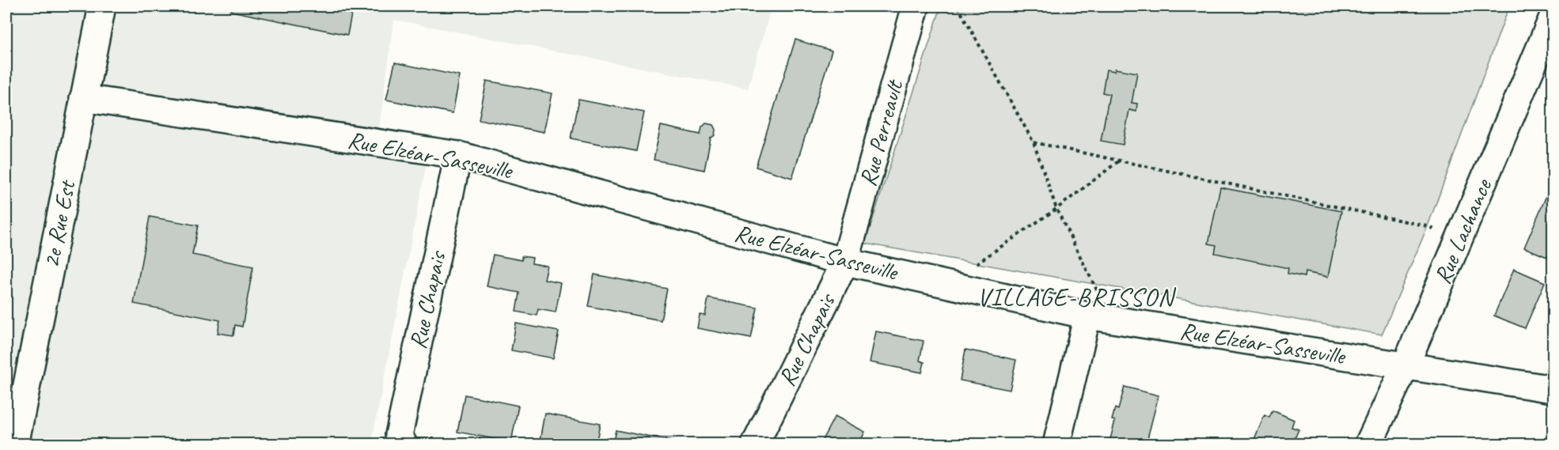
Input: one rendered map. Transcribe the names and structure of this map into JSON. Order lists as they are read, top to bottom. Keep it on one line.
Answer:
{"streets":{"street":["Rue Perreault","Rue Elzéar-Sasseville","2e Rue Est","Rue Lachance","Rue Chapais"]},"crossings":[["Rue Perreault","Rue Elzéar-Sasseville"],["Rue Perreault","Rue Chapais"],["Rue Elzéar-Sasseville","2e Rue Est"],["Rue Elzéar-Sasseville","Rue Lachance"],["Rue Elzéar-Sasseville","Rue Chapais"]],"districts":["VILLAGE-BRISSON"]}
